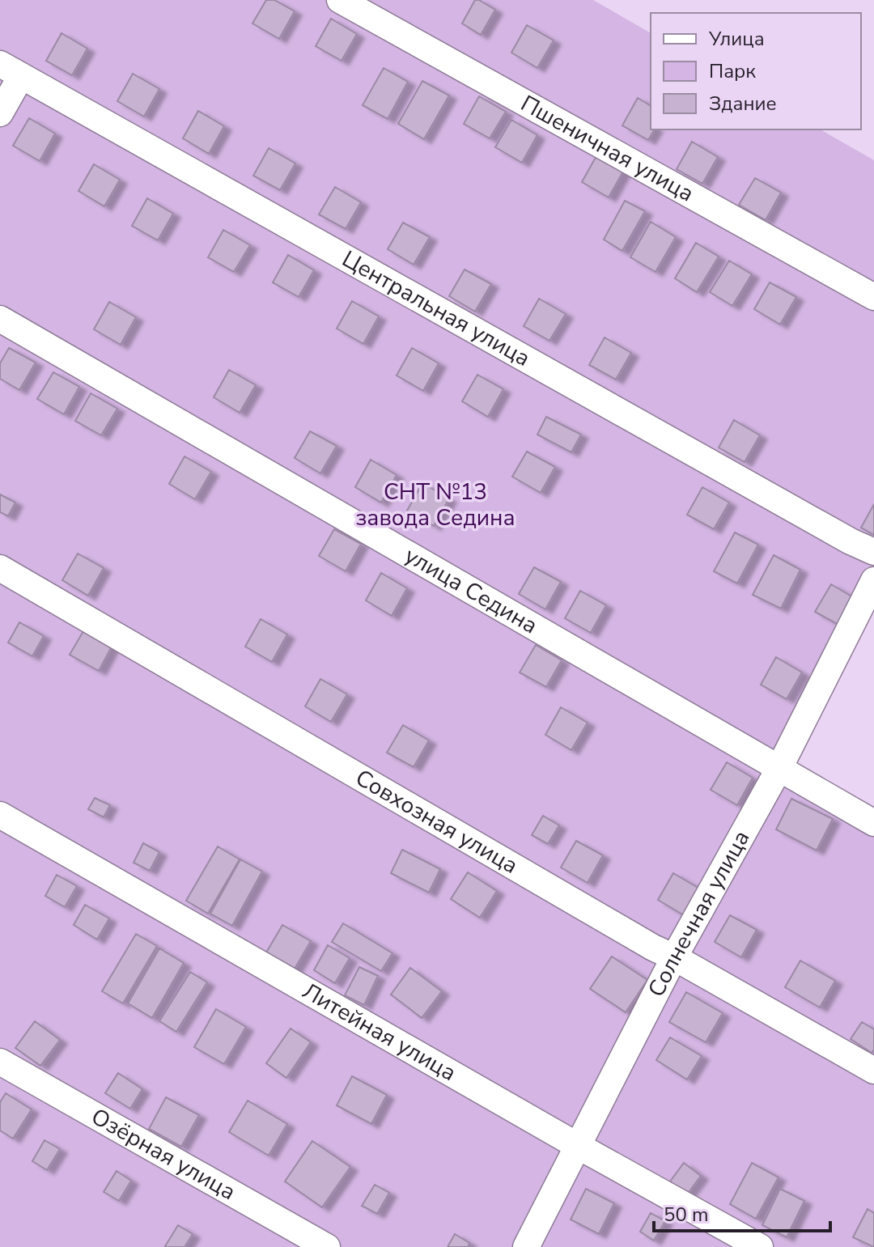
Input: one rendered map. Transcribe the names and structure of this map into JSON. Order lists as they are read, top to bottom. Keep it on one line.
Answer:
{"streets":{"street":["Пшеничная улица","Центральная улица","улица Седина","Совхозная улица","Солнечная улица","Литейная улица","Озёрная улица"]},"crossings":[["улица Седина","Солнечная улица"],["Совхозная улица","Солнечная улица"],["Солнечная улица","Литейная улица"]],"parks":["СНТ №13 завода Седина"],"legend":["Улица","Парк","Здание"],"scale_bar":"50 m"}
